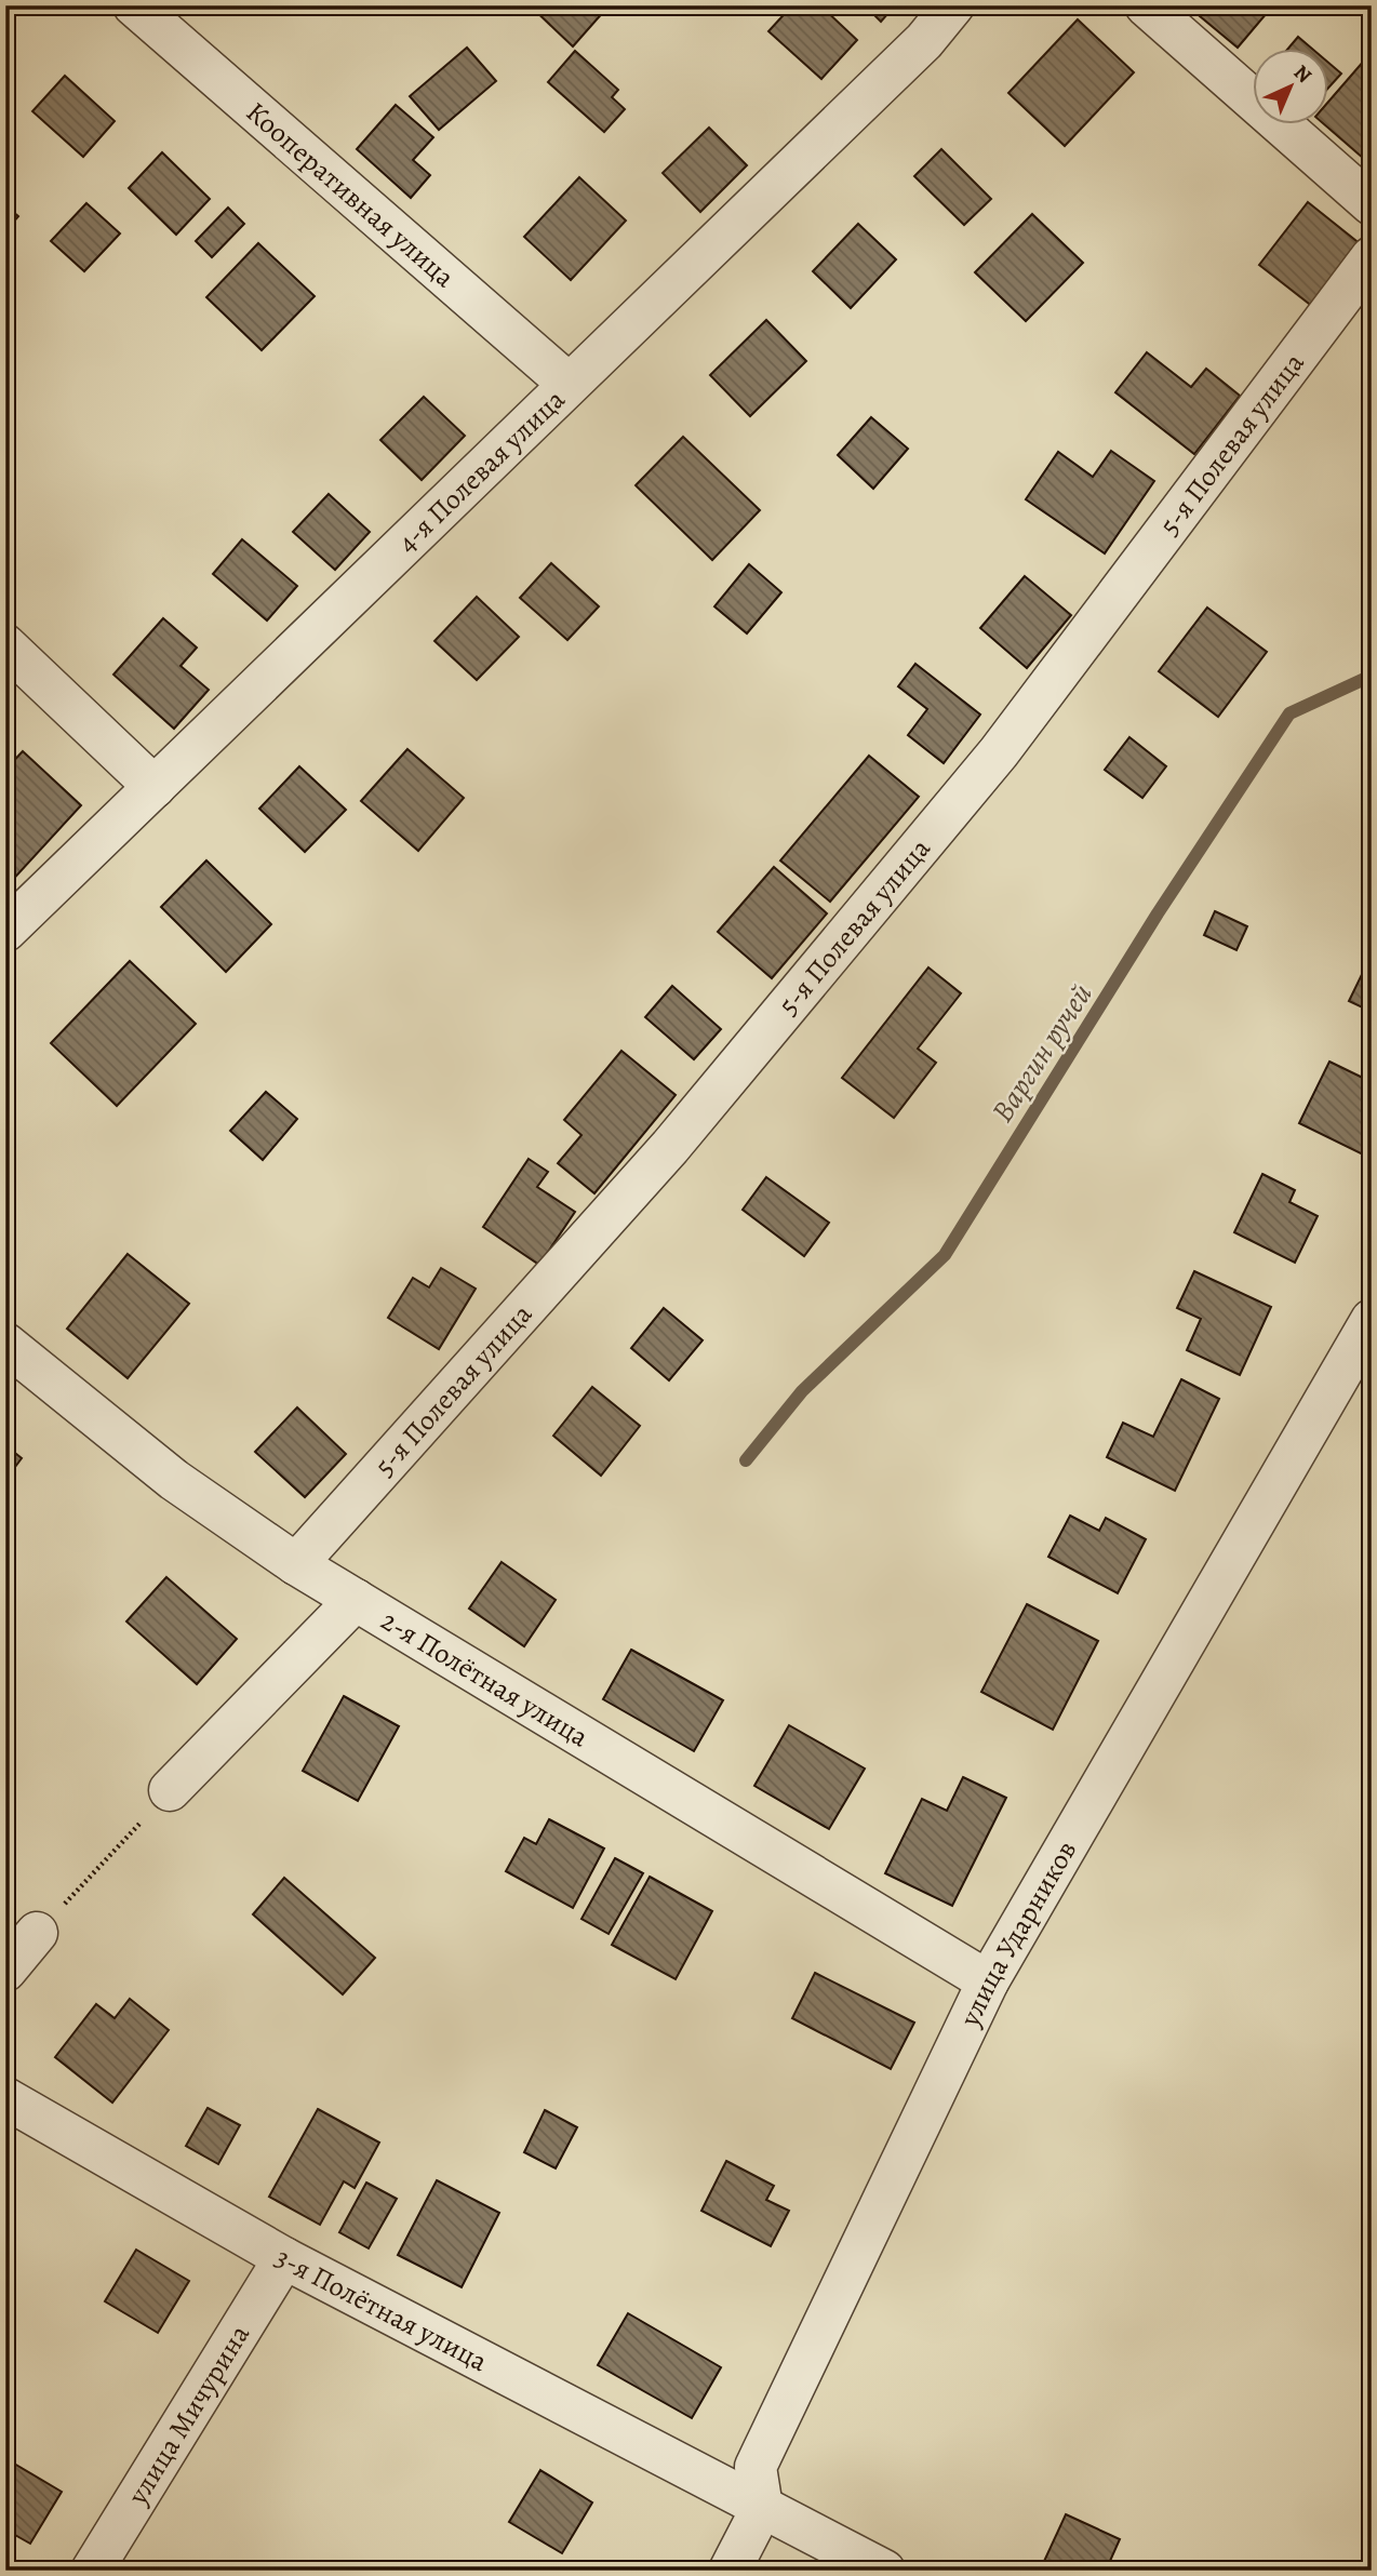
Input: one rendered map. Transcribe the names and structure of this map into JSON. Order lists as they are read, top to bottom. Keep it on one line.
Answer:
{"streets":{"street":["Кооперативная улица","5-я Полевая улица","4-я Полевая улица","2-я Полётная улица","улица Ударников","3-я Полётная улица","улица Мичурина"]},"crossings":[["Кооперативная улица","4-я Полевая улица"],["5-я Полевая улица","2-я Полётная улица"],["2-я Полётная улица","улица Ударников"],["улица Ударников","3-я Полётная улица"],["3-я Полётная улица","улица Мичурина"]],"water":["Варгин ручей"],"north":"top right"}
